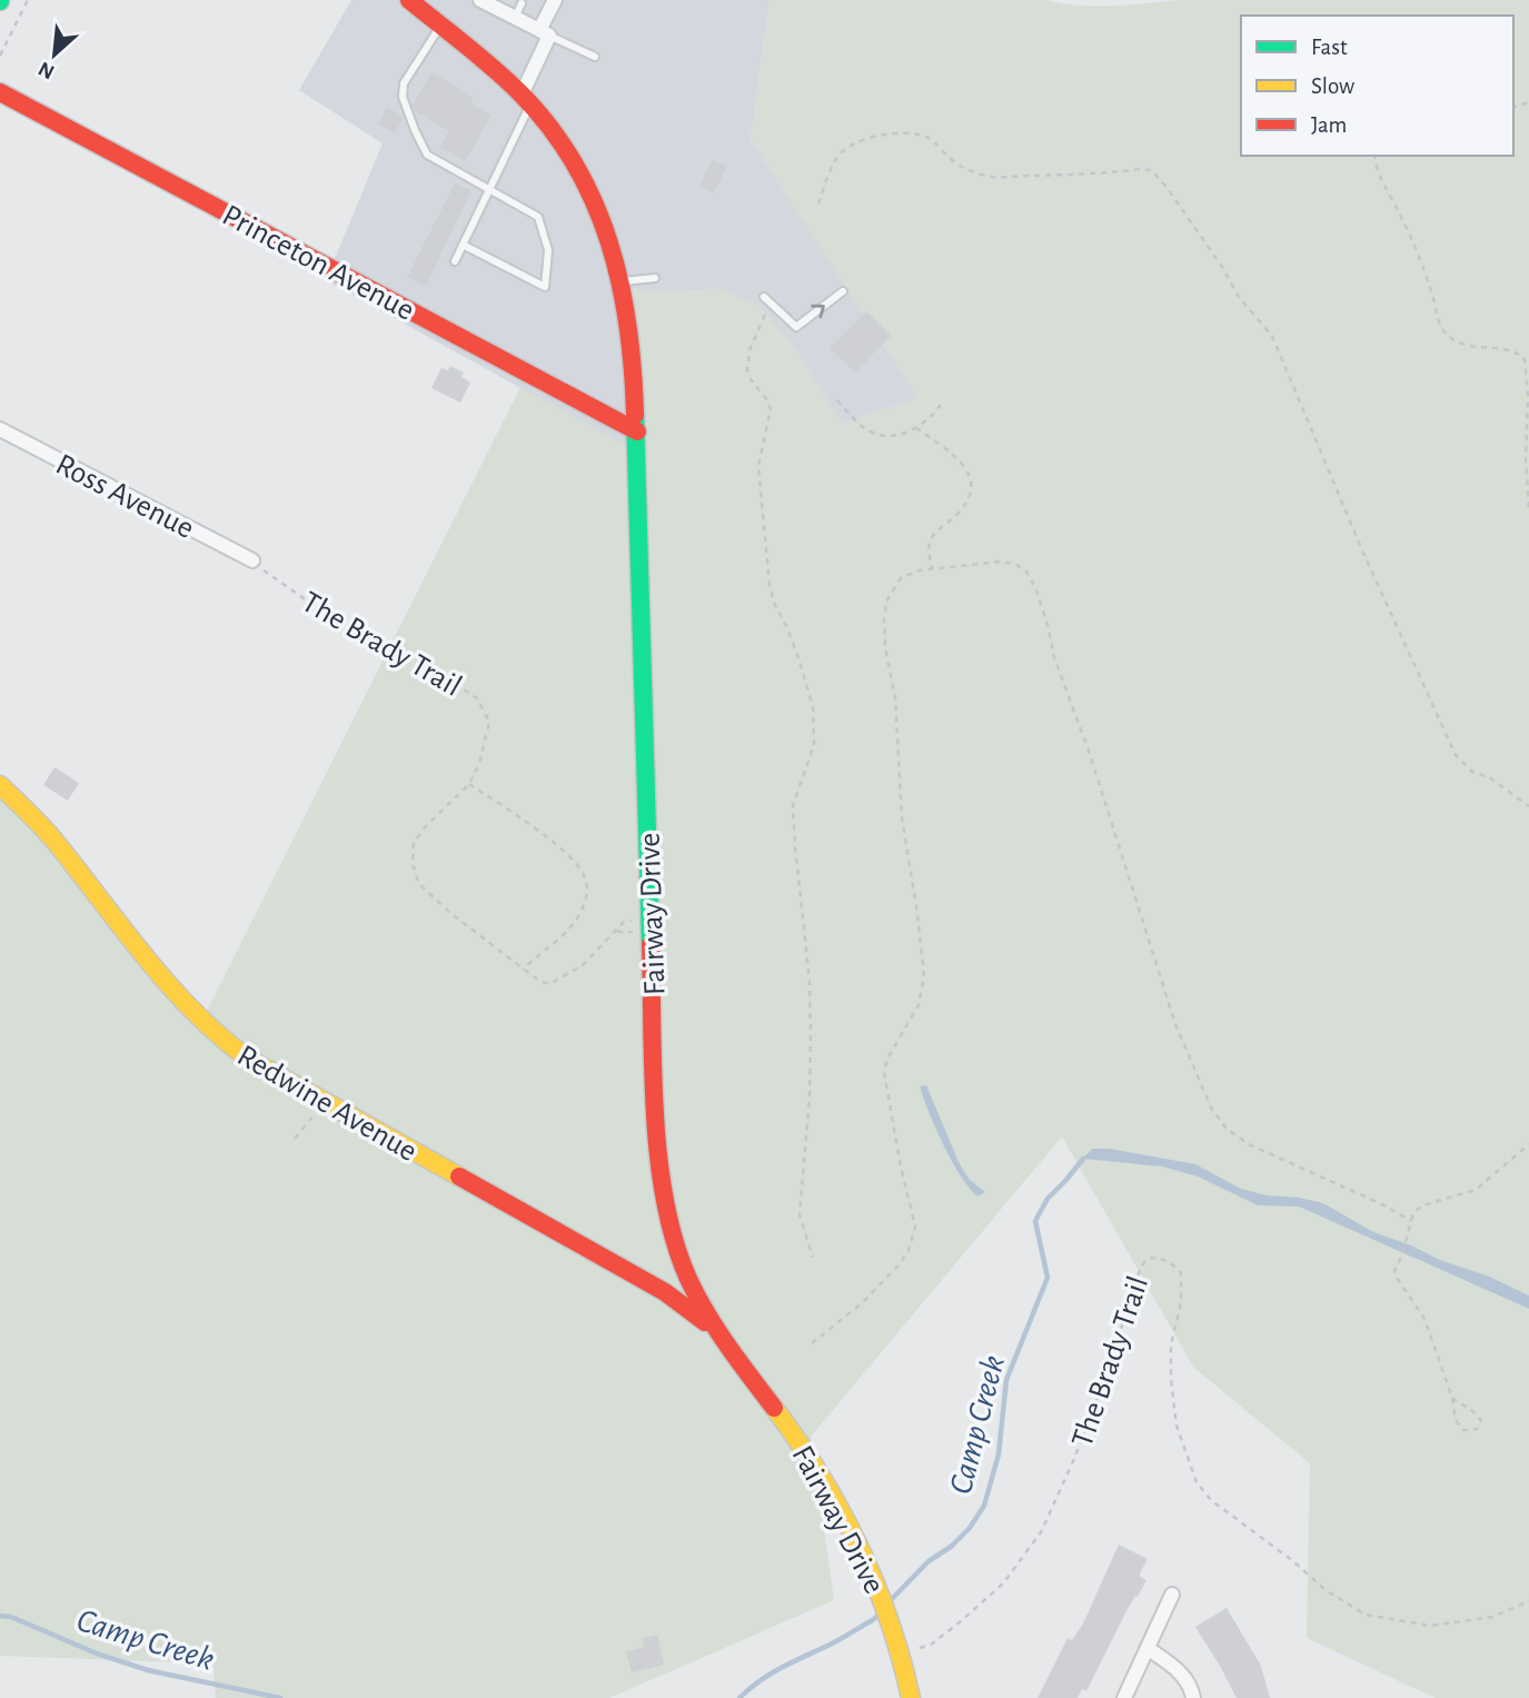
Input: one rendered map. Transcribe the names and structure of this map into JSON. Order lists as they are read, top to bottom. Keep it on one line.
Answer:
{"streets":{"street":["Princeton Avenue","Ross Avenue","Fairway Drive","Redwine Avenue"],"path":["The Brady Trail"]},"crossings":[["Princeton Avenue","Fairway Drive"],["Ross Avenue","The Brady Trail"],["The Brady Trail","Fairway Drive"],["Fairway Drive","Redwine Avenue"]],"water":["Camp Creek"],"legend":["Fast","Slow","Jam"],"north":"bottom left"}
